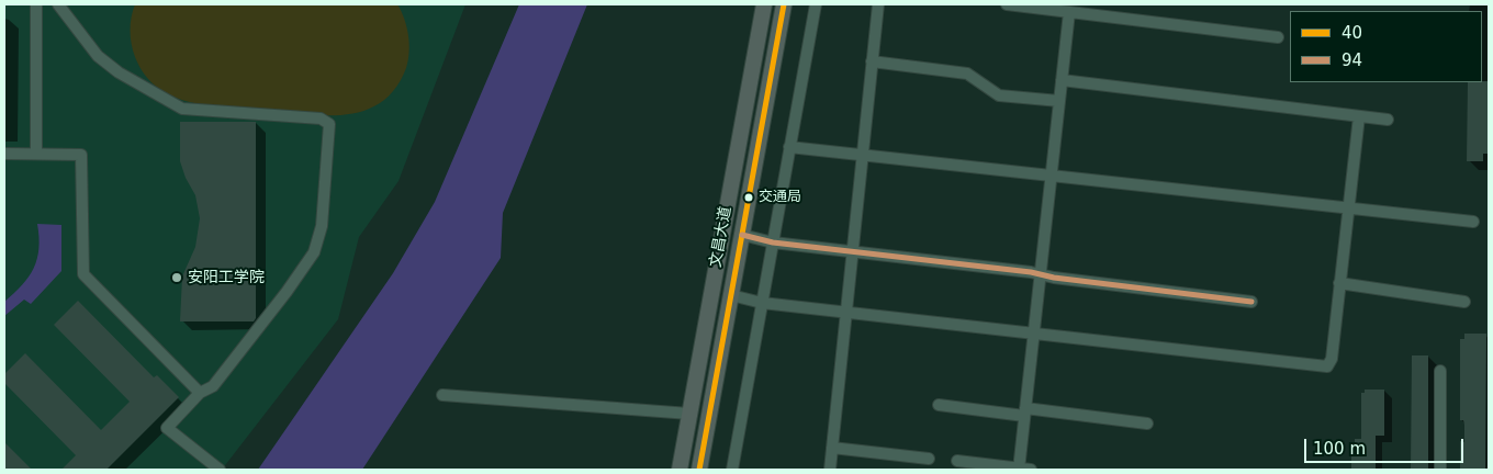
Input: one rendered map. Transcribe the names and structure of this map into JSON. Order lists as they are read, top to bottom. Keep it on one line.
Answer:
{"streets":{"main road":["文昌大道"]},"places":["交通局","安阳工学院"],"lines":["transit line 40","transit line 94"],"legend":["40","94"],"scale_bar":"100 m"}
